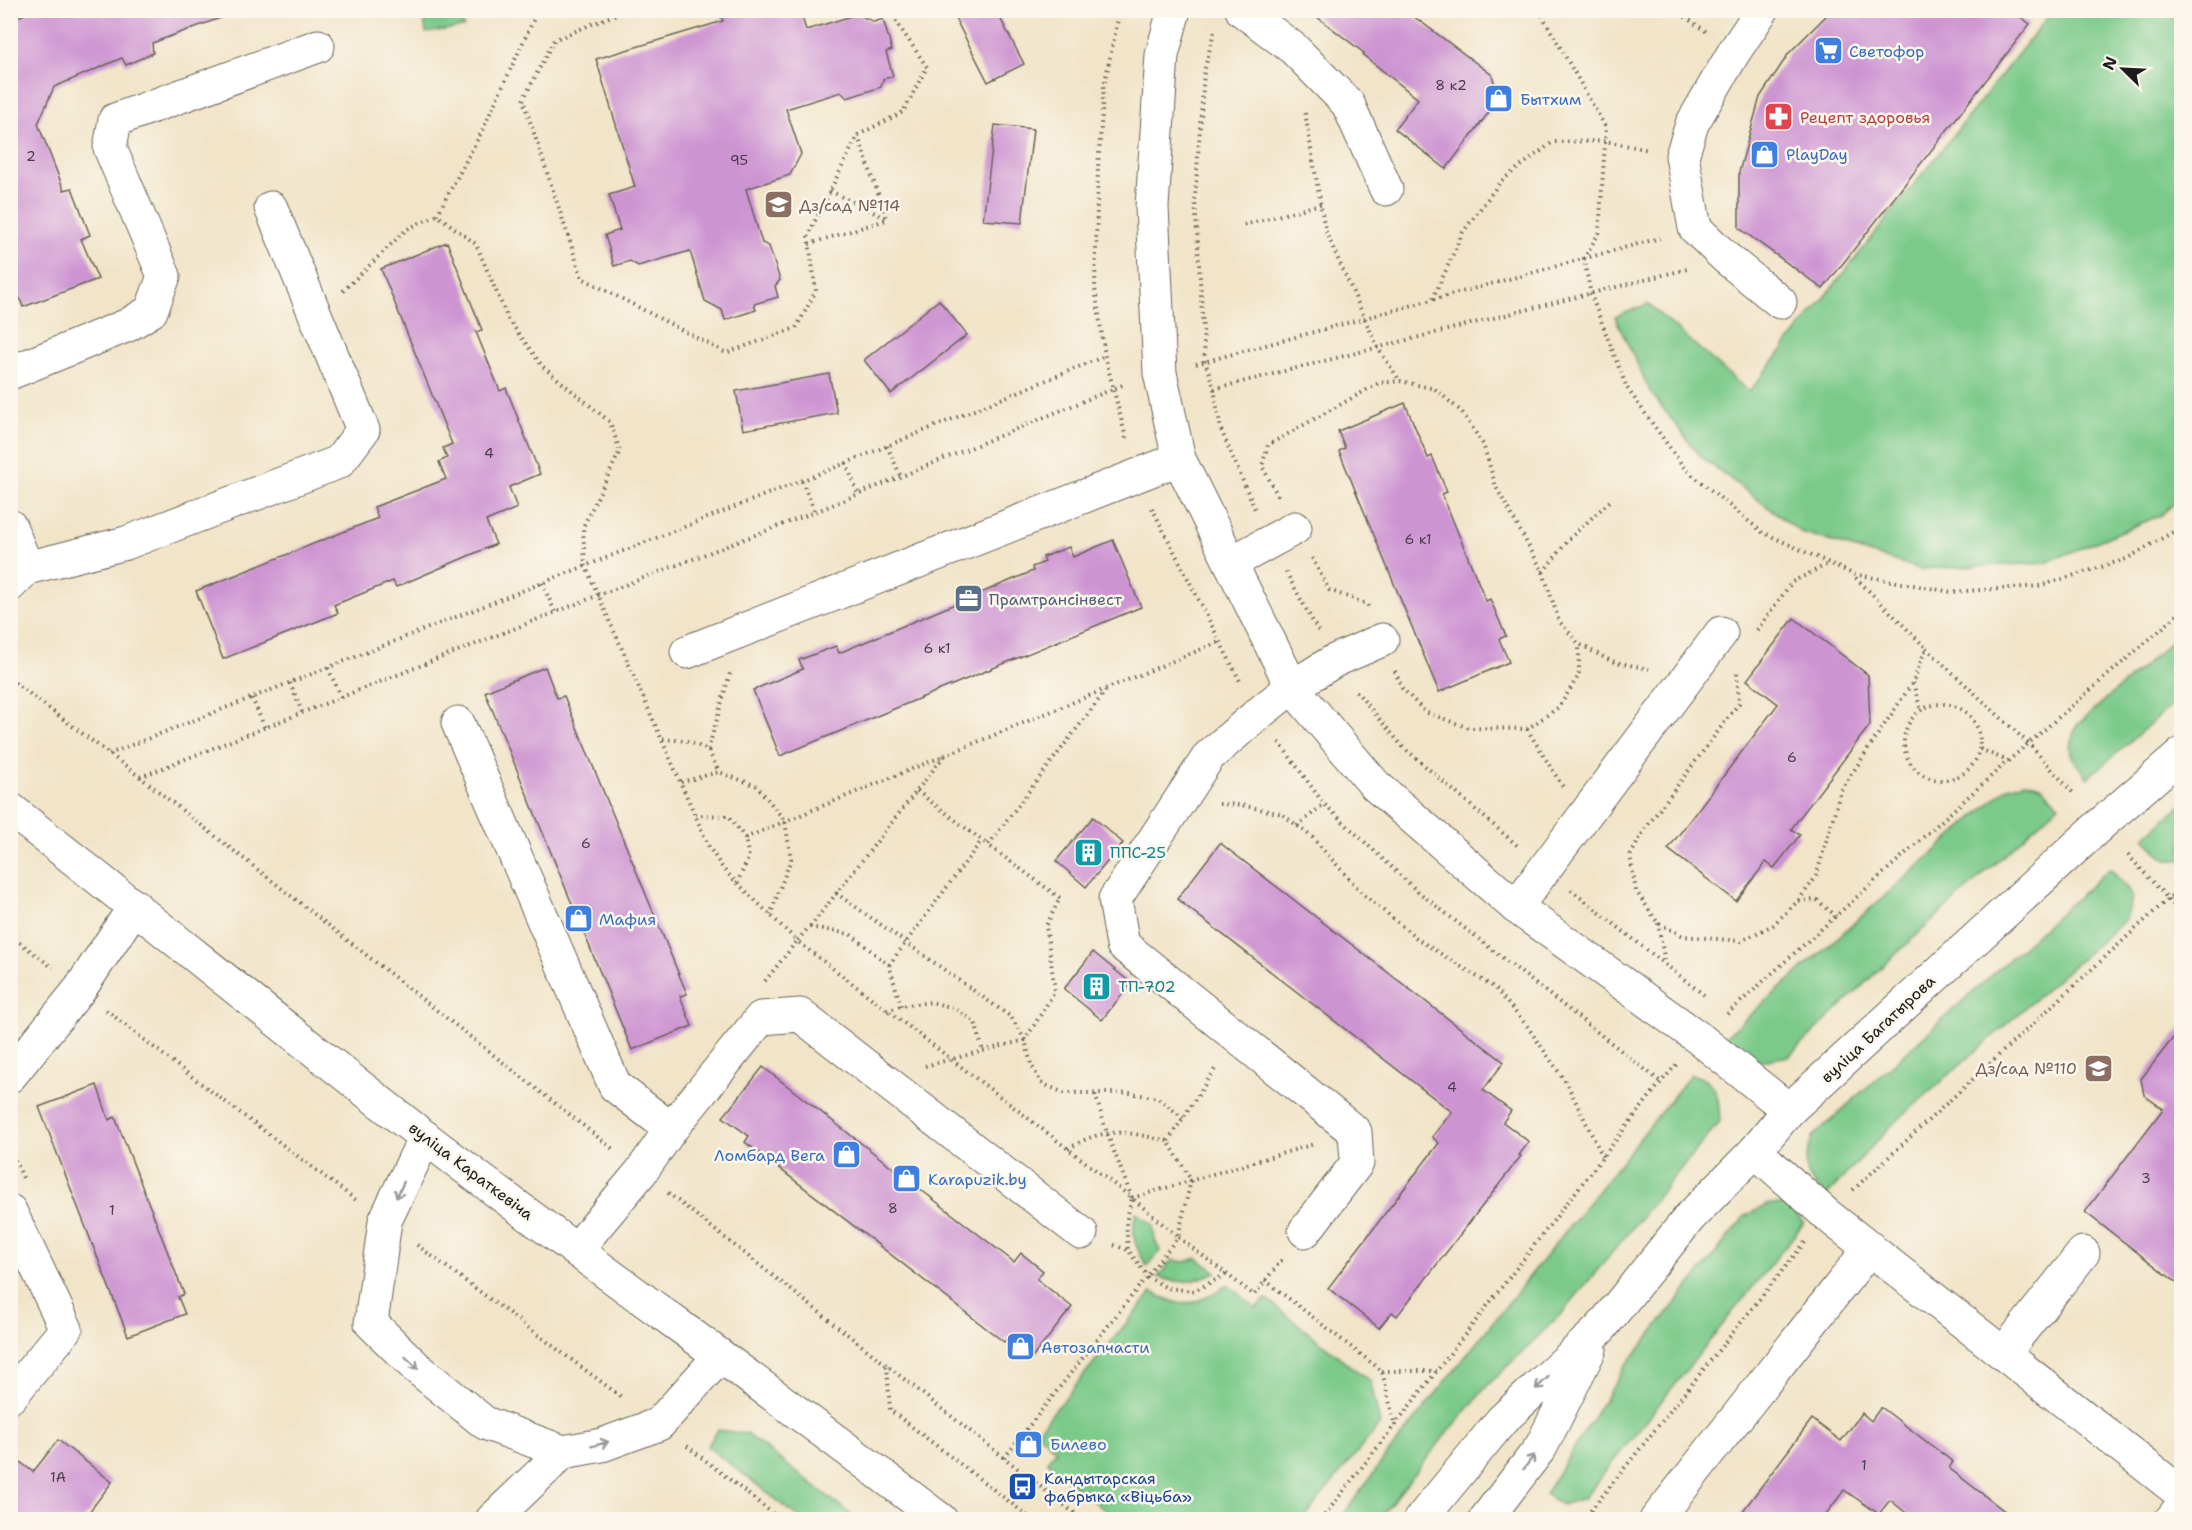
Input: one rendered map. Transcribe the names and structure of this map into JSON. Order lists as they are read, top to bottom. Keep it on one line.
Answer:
{"streets":{"street":["вуліца Багатырова","вуліца Караткевіча"]},"places":{"supermarket":["Светофор"],"shop":["Бытхим","PlayDay","Мафия","Ломбард Вега","Кarapuzik.by","Автозапчасти","Билево"],"pharmacy":["Рецепт здоровья"],"school or university":["Дз/сад №114","Дз/сад №110"],"office":["Прамтрансінвест"],"building":["ППС-25","ТП-702"],"bus stop":["Кандытарская фабрыка «Віцьба»"]},"house_numbers":["8 к2","2","95","4","6 к1","6 к1","6","6","4","3","8","1","1","1А"],"north":"top left"}
